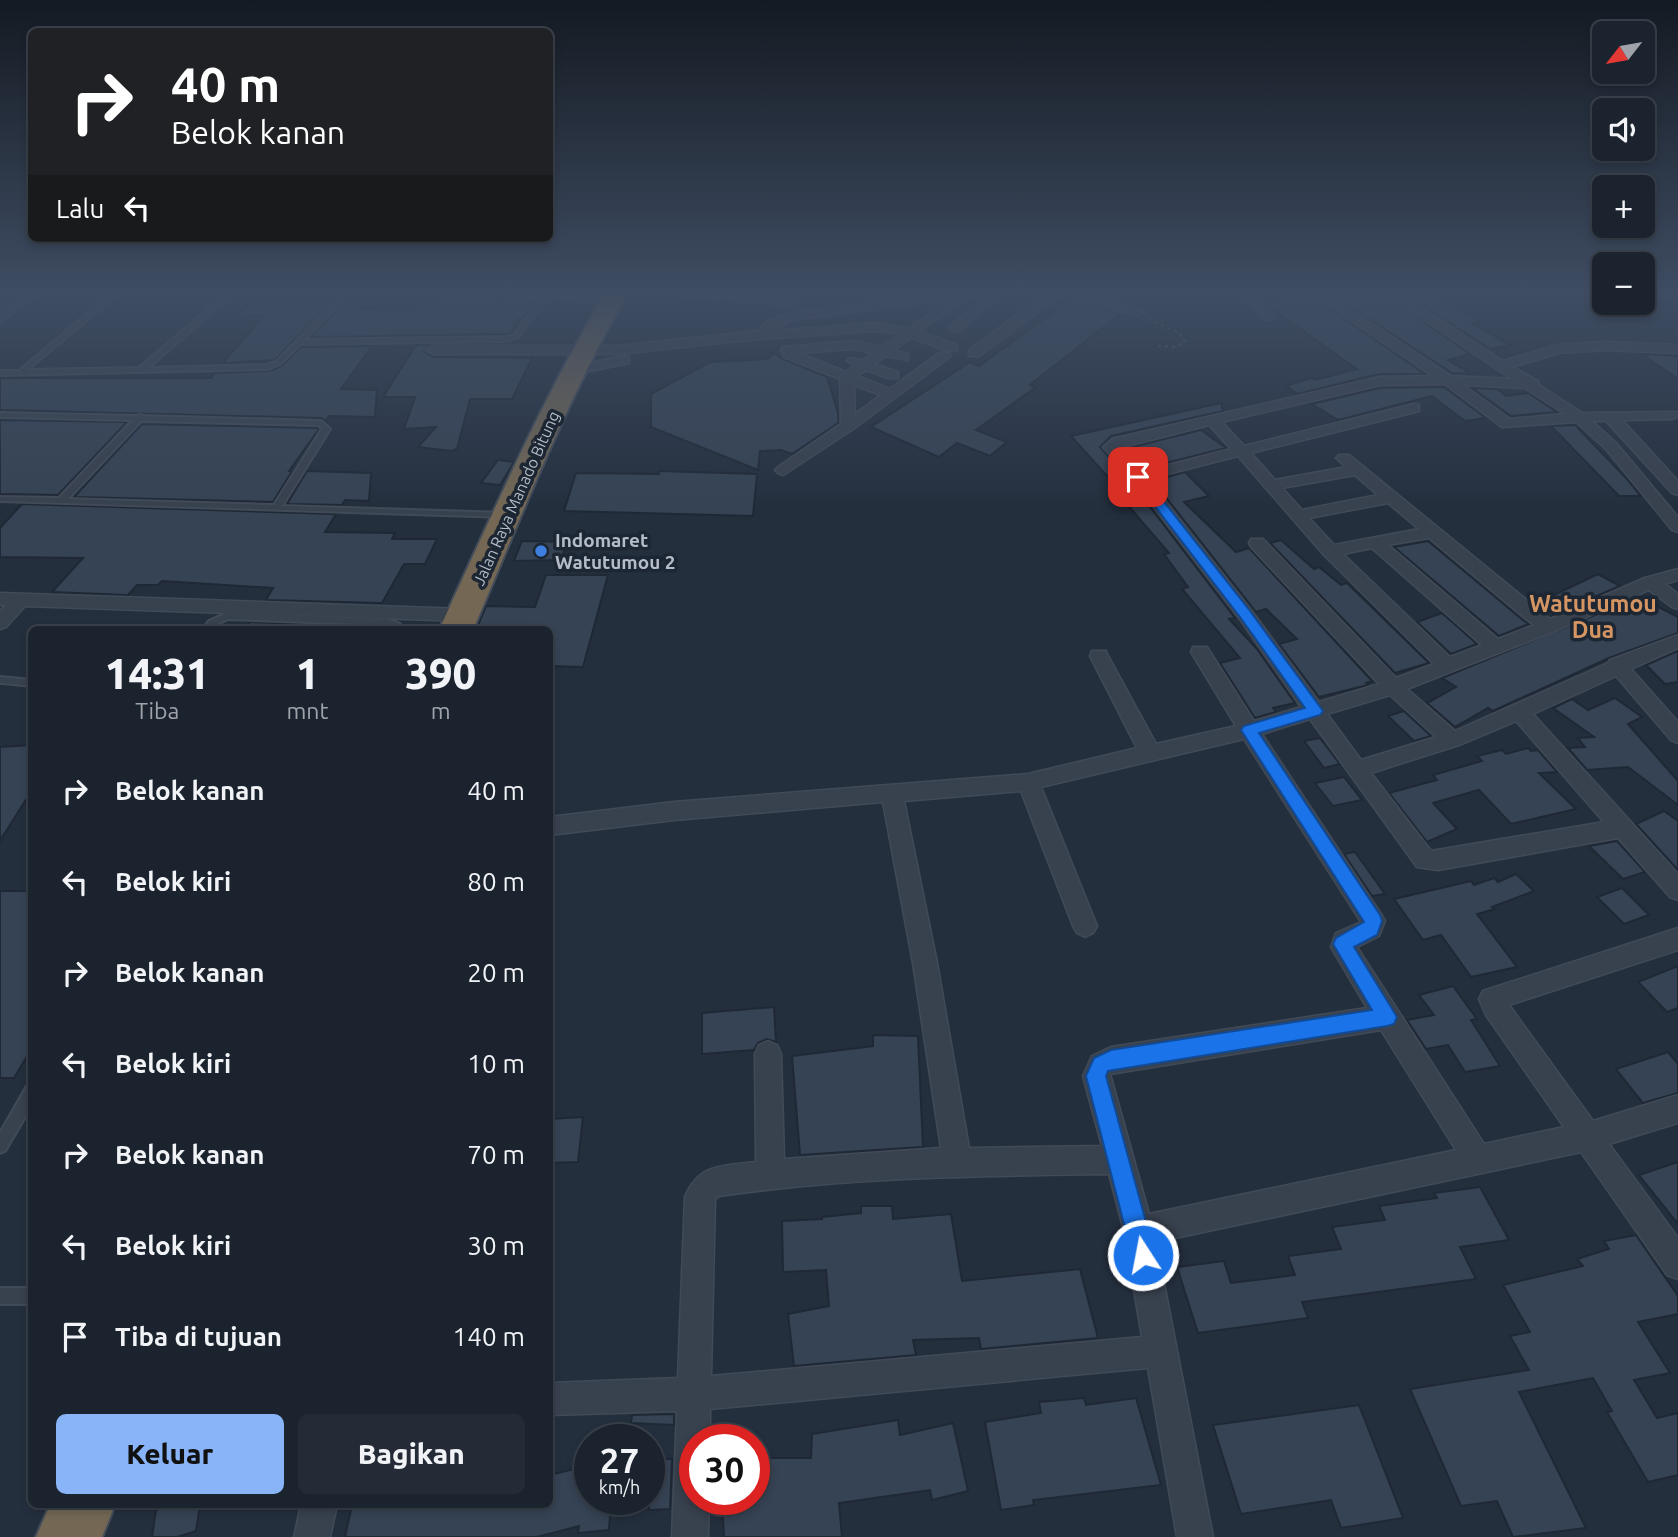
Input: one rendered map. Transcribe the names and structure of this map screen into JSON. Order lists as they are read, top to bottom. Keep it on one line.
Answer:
{"streets":{"highway":["Jalan Raya Manado Bitung"]},"districts":["Watutumou Dua"],"places":["Indomaret Watutumou 2"],"north":"bottom left","page":{"map_buttons":["+","−"],"turn":["40 m","Belok kanan"],"then":"Lalu","eta":["14:31","Tiba","1","mnt","390","m"],"list":[{"name":"Belok kanan","value":"40 m"},{"name":"Belok kiri","value":"80 m"},{"name":"Belok kanan","value":"20 m"},{"name":"Belok kiri","value":"10 m"},{"name":"Belok kanan","value":"70 m"},{"name":"Belok kiri","value":"30 m"},{"name":"Tiba di tujuan","value":"140 m"}],"buttons":["Keluar","Bagikan"],"speed":"27 km/h","limit":"30"}}
